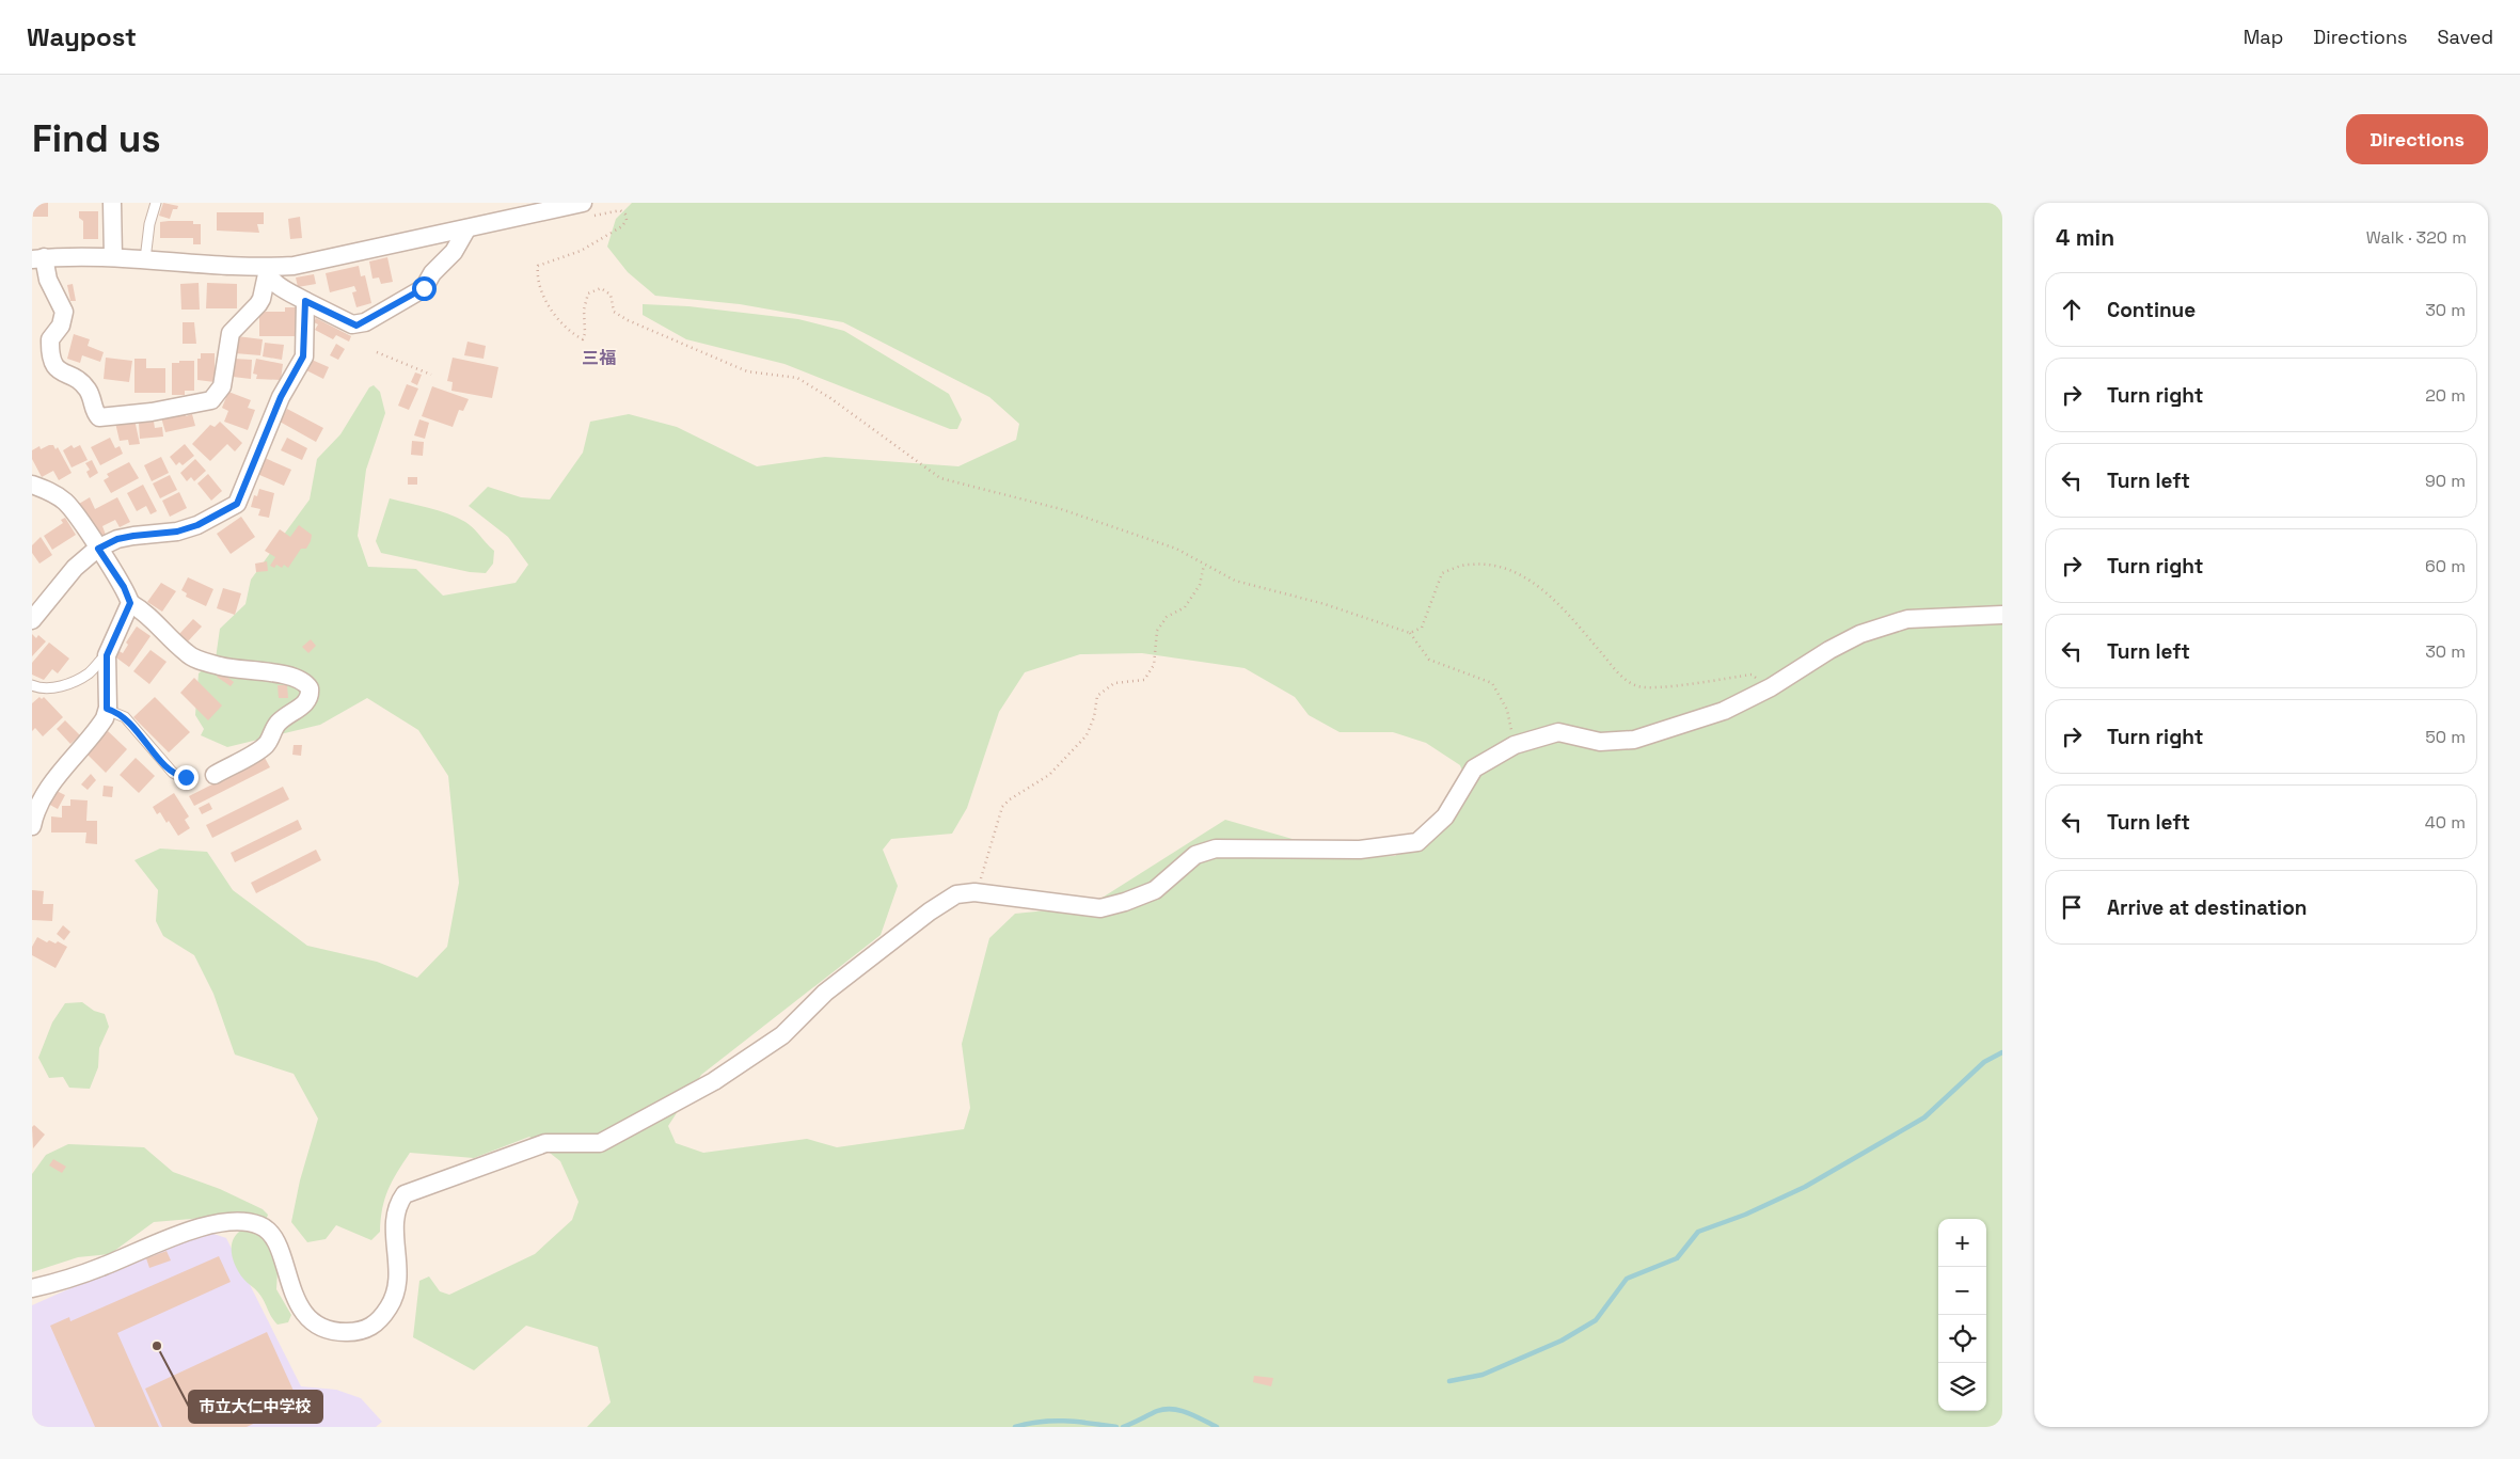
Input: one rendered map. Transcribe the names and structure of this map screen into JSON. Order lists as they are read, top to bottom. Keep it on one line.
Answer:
{"districts":["三福"],"places":["市立大仁中学校"],"page":{"header":"Waypost","nav":["Map","Directions","Saved"],"buttons":"Directions","title":"Find us","heading":["4 min","Walk · 320 m"],"list":[["Continue","30 m"],["Turn right","20 m"],["Turn left","90 m"],["Turn right","60 m"],["Turn left","30 m"],["Turn right","50 m"],["Turn left","40 m"],"Arrive at destination"],"map_buttons":["+","−"]}}
